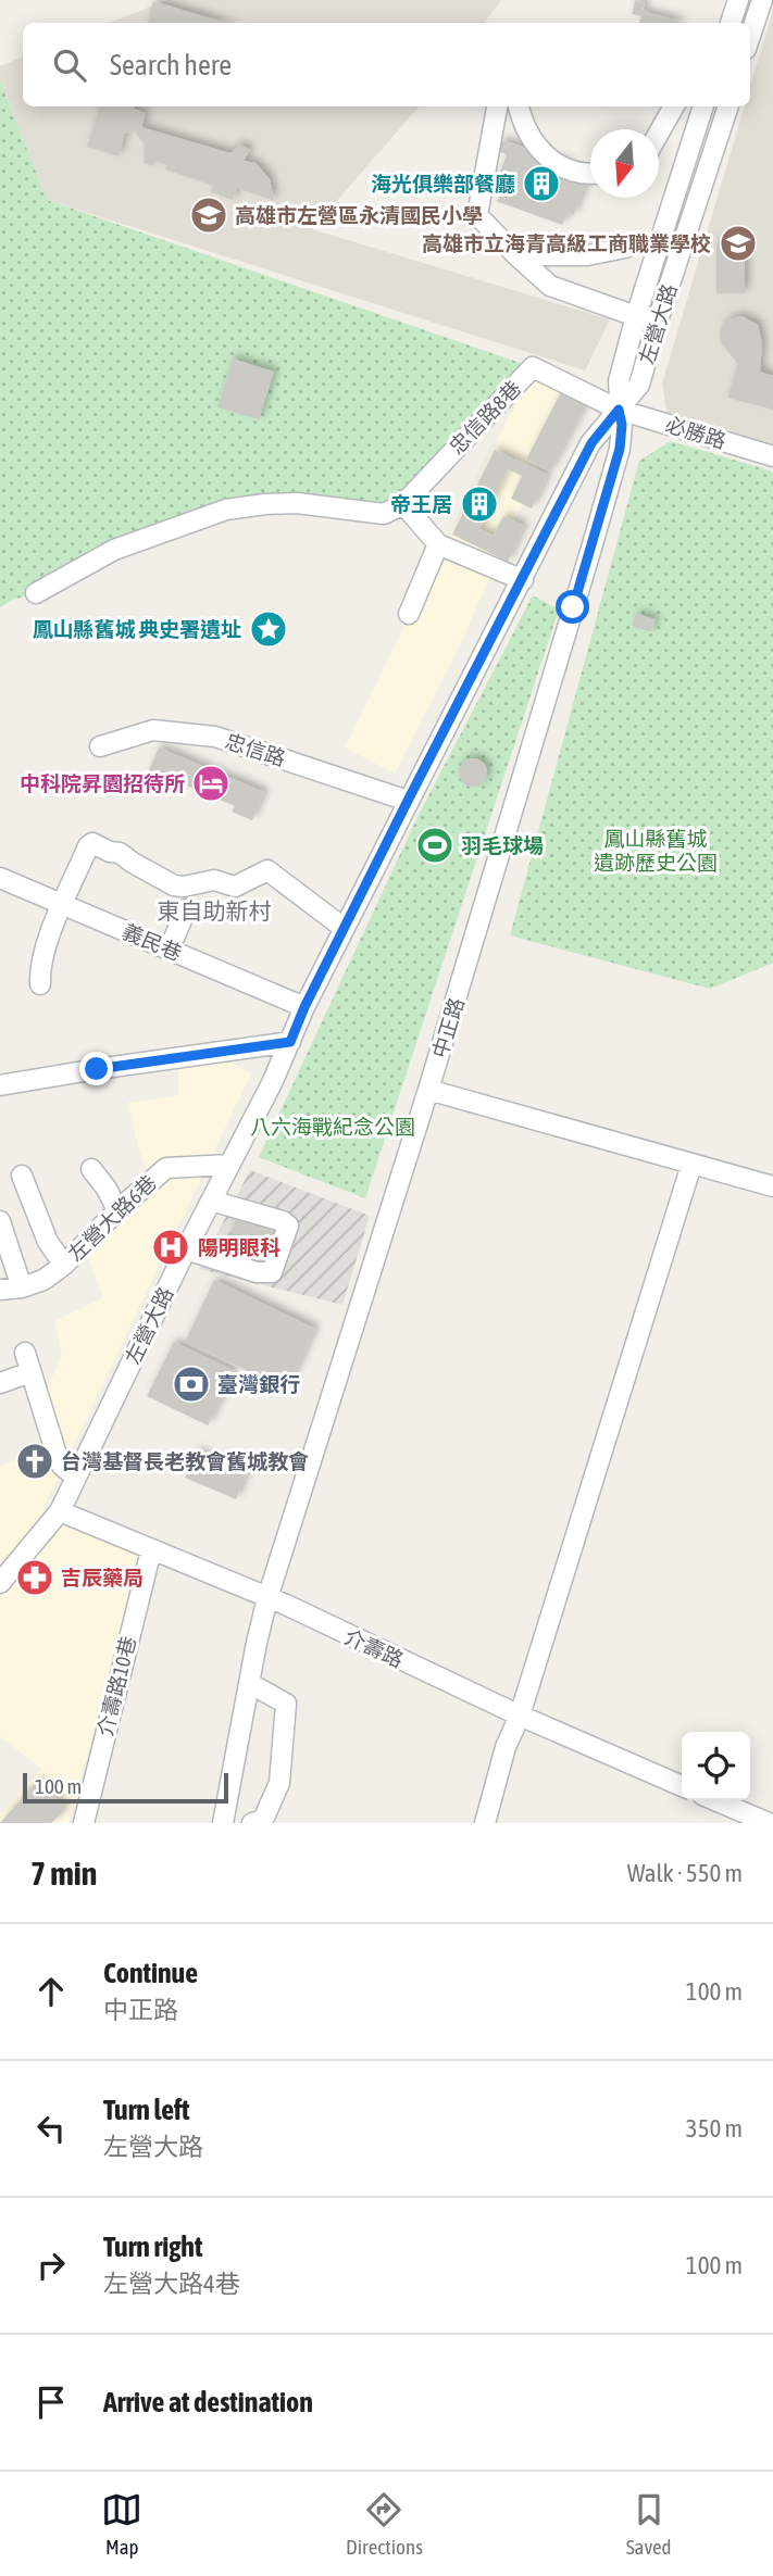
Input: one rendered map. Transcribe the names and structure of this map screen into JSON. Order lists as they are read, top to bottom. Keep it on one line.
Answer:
{"streets":{"street":["左營大路","忠信路8巷","必勝路","忠信路","義民巷","中正路","左營大路6巷","介壽路","介壽路10巷"]},"crossings":[["左營大路","忠信路8巷"],["左營大路","必勝路"],["左營大路","忠信路"],["左營大路","義民巷"],["左營大路","中正路"],["左營大路","左營大路6巷"],["左營大路","介壽路"],["忠信路8巷","必勝路"],["忠信路8巷","中正路"],["必勝路","中正路"],["中正路","介壽路"],["介壽路","介壽路10巷"]],"districts":["東自助新村"],"parks":["鳳山縣舊城 遺跡歷史公園","八六海戰紀念公園"],"places":{"building":["海光俱樂部餐廳","帝王居"],"school or university":["高雄市左營區永清國民小學","高雄市立海青高級工商職業學校"],"place":["鳳山縣舊城 典史署遺址"],"hotel":["中科院昇園招待所"],"sports":["羽毛球場"],"hospital":["陽明眼科"],"bank":["臺灣銀行"],"church":["台灣基督長老教會舊城教會"],"pharmacy":["吉辰藥局"]},"scale_bar":"100 m","north":"bottom","page":{"search":"Search here","scale":"100 m","heading":["7 min","Walk · 550 m"],"list":[["Continue","中正路","100 m"],["Turn left","左營大路","350 m"],["Turn right","左營大路4巷","100 m"],"Arrive at destination"],"nav":["Map","Directions","Saved"]}}
